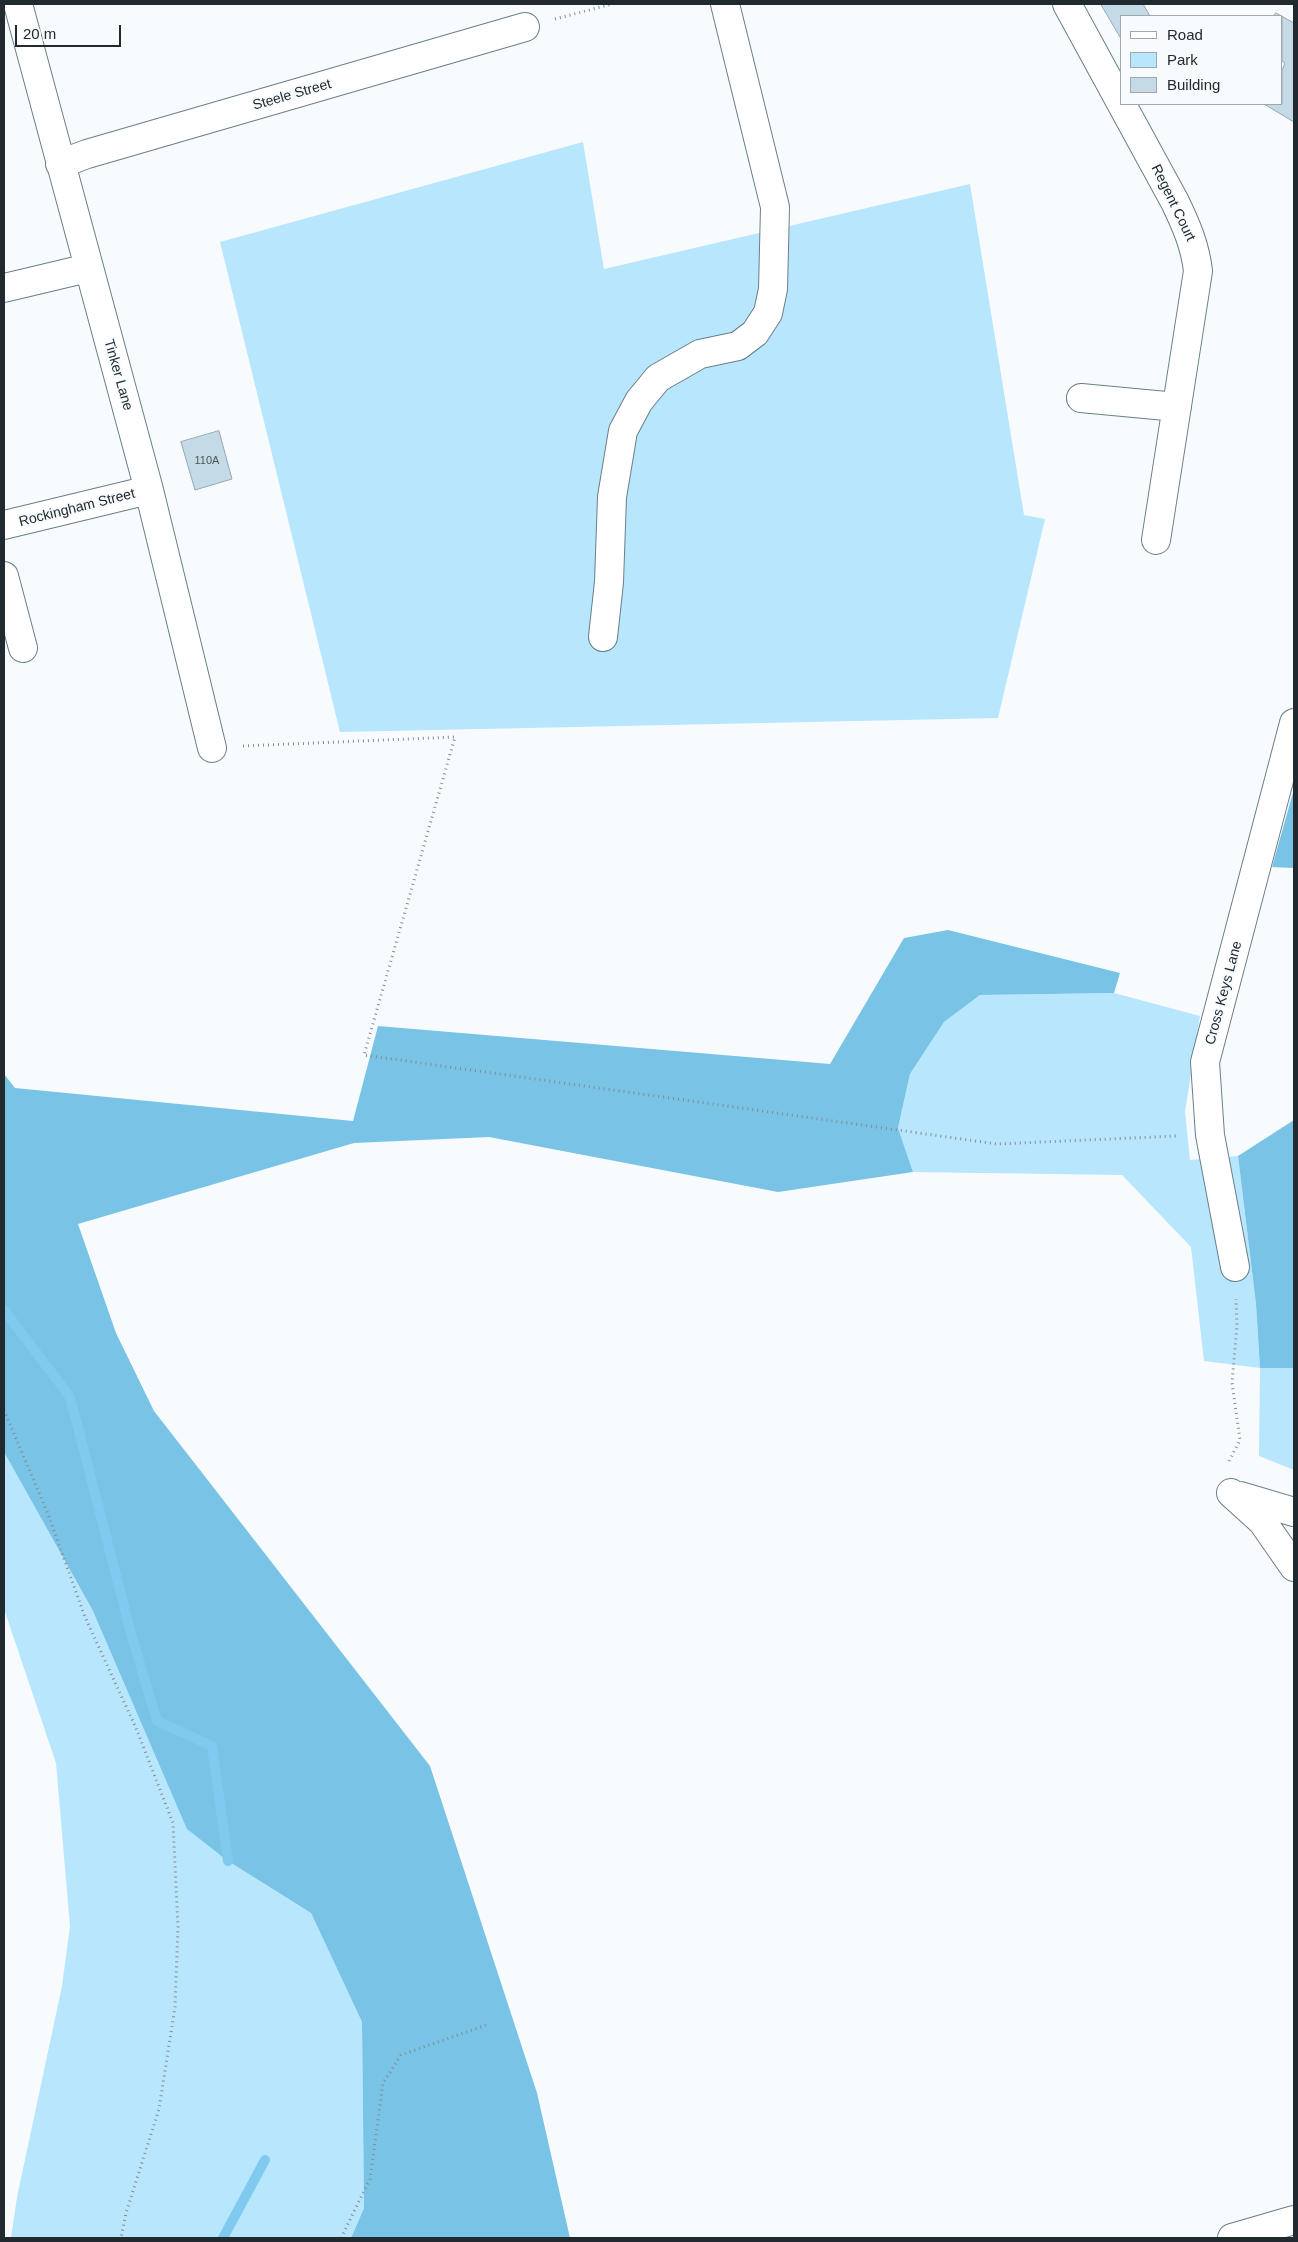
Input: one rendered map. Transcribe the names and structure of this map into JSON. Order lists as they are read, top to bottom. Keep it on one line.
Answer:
{"streets":{"main road":["Steele Street","Regent Court","Tinker Lane","Rockingham Street","Cross Keys Lane"]},"crossings":[["Steele Street","Tinker Lane"],["Tinker Lane","Rockingham Street"]],"house_numbers":["110A"],"legend":["Road","Park","Building"],"scale_bar":"20 m"}
